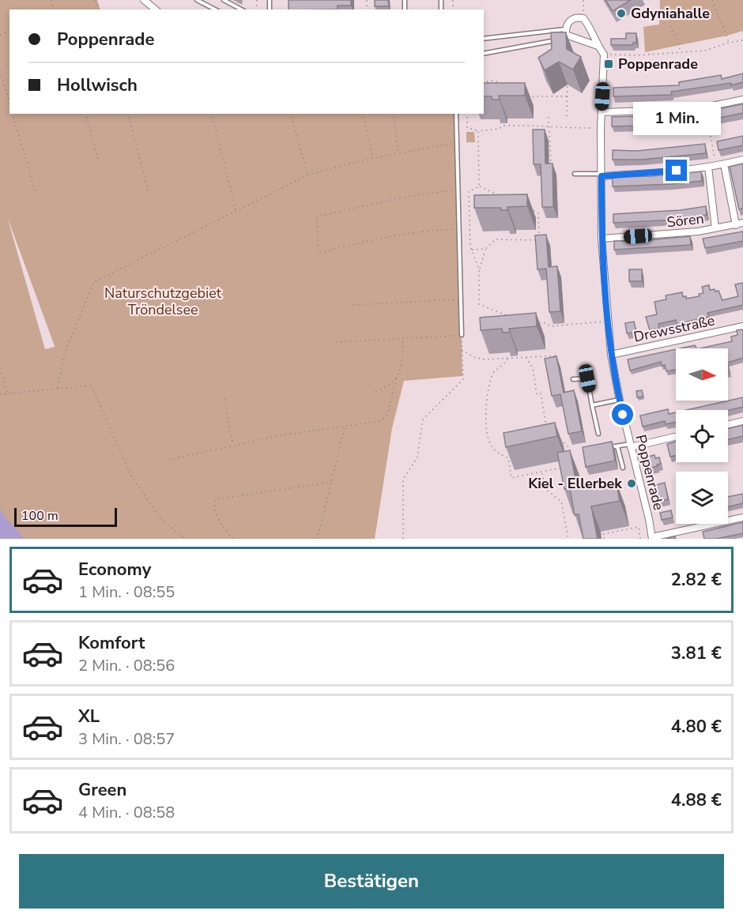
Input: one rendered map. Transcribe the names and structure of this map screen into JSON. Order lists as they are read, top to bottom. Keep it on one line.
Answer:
{"streets":{"street":["Sören","Drewsstraße","Poppenrade"]},"crossings":[["Sören","Poppenrade"],["Drewsstraße","Poppenrade"]],"parks":["Naturschutzgebiet Tröndelsee"],"places":{"other":["Gdyniahalle","Kiel - Ellerbek"],"transit":["Poppenrade"]},"scale_bar":"100 m","north":"right","page":{"banner":["Poppenrade","Hollwisch"],"bubble":"1 Min.","scale":"100 m","list":[{"name":"Economy","note":"1 Min. · 08:55","value":"2.82 €"},{"name":"Komfort","note":"2 Min. · 08:56","value":"3.81 €"},{"name":"XL","note":"3 Min. · 08:57","value":"4.80 €"},{"name":"Green","note":"4 Min. · 08:58","value":"4.88 €"}],"buttons":"Bestätigen"}}
